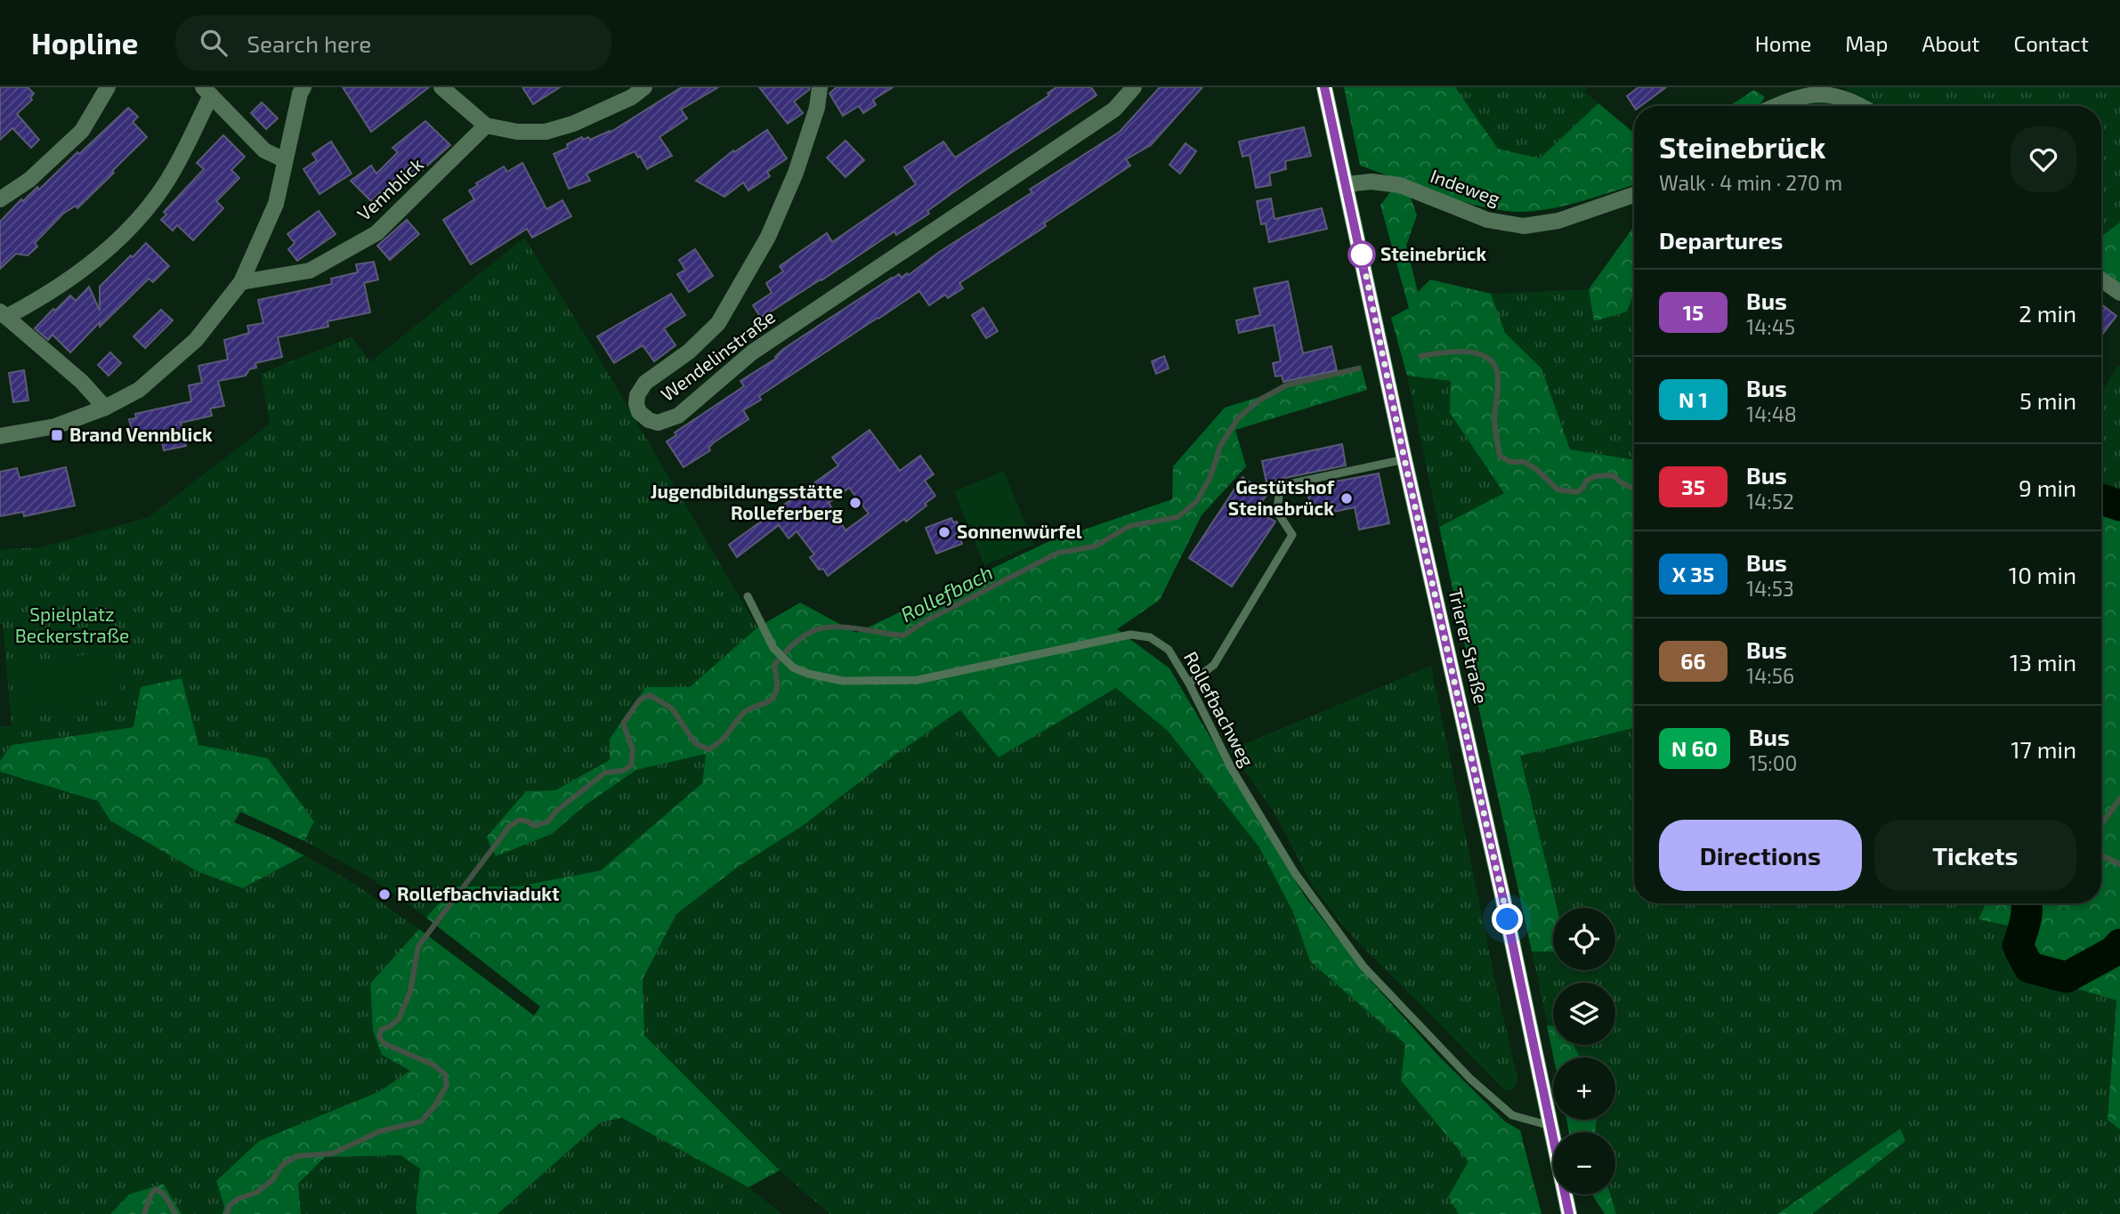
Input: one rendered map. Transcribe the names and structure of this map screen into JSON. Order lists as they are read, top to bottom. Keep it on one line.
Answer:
{"streets":{"main road":["Trierer Straße"],"street":["Indeweg","Vennblick","Wendelinstraße"],"lane":["Rollefbachweg"]},"crossings":[["Indeweg","Trierer Straße"],["Trierer Straße","Rollefbachweg"]],"water":["Rollefbach"],"parks":["Spielplatz Beckerstraße"],"places":{"other":["Steinebrück","Gestütshof Steinebrück","Jugendbildungsstätte Rolleferberg","Sonnenwürfel","Rollefbachviadukt"],"transit":["Brand Vennblick"]},"lines":["bus line 15"],"page":{"header":"Hopline","search":"Search here","nav":["Home","Map","About","Contact"],"heading":[["Steinebrück","Walk · 4 min · 270 m"],"Departures"],"list":[{"mark":"15","name":"Bus","note":"14:45","value":"2 min"},{"mark":"N 1","name":"Bus","note":"14:48","value":"5 min"},{"mark":"35","name":"Bus","note":"14:52","value":"9 min"},{"mark":"X 35","name":"Bus","note":"14:53","value":"10 min"},{"mark":"66","name":"Bus","note":"14:56","value":"13 min"},{"mark":"N 60","name":"Bus","note":"15:00","value":"17 min"}],"buttons":["Directions","Tickets"],"map_buttons":["+","−"]}}
